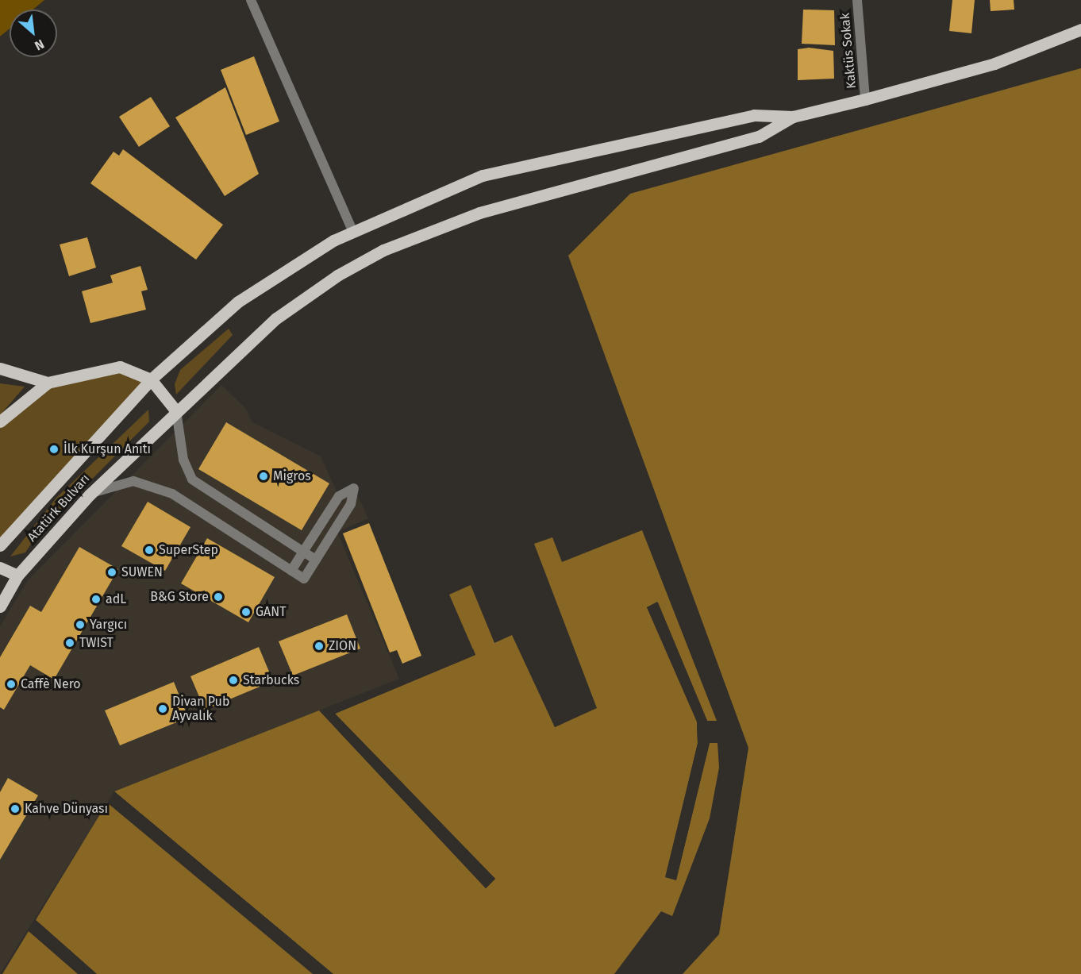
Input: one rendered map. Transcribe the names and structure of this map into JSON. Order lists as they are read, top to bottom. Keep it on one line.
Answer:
{"streets":{"main road":["Atatürk Bulvarı"],"street":["Kaktüs Sokak"]},"places":["İlk Kurşun Anıtı","Migros","SuperStep","SUWEN","B&G Store","adL","GANT","Yargıcı","TWIST","ZION","Starbucks","Caffè Nero","Divan Pub Ayvalık","Kahve Dünyası"],"north":"bottom right"}
